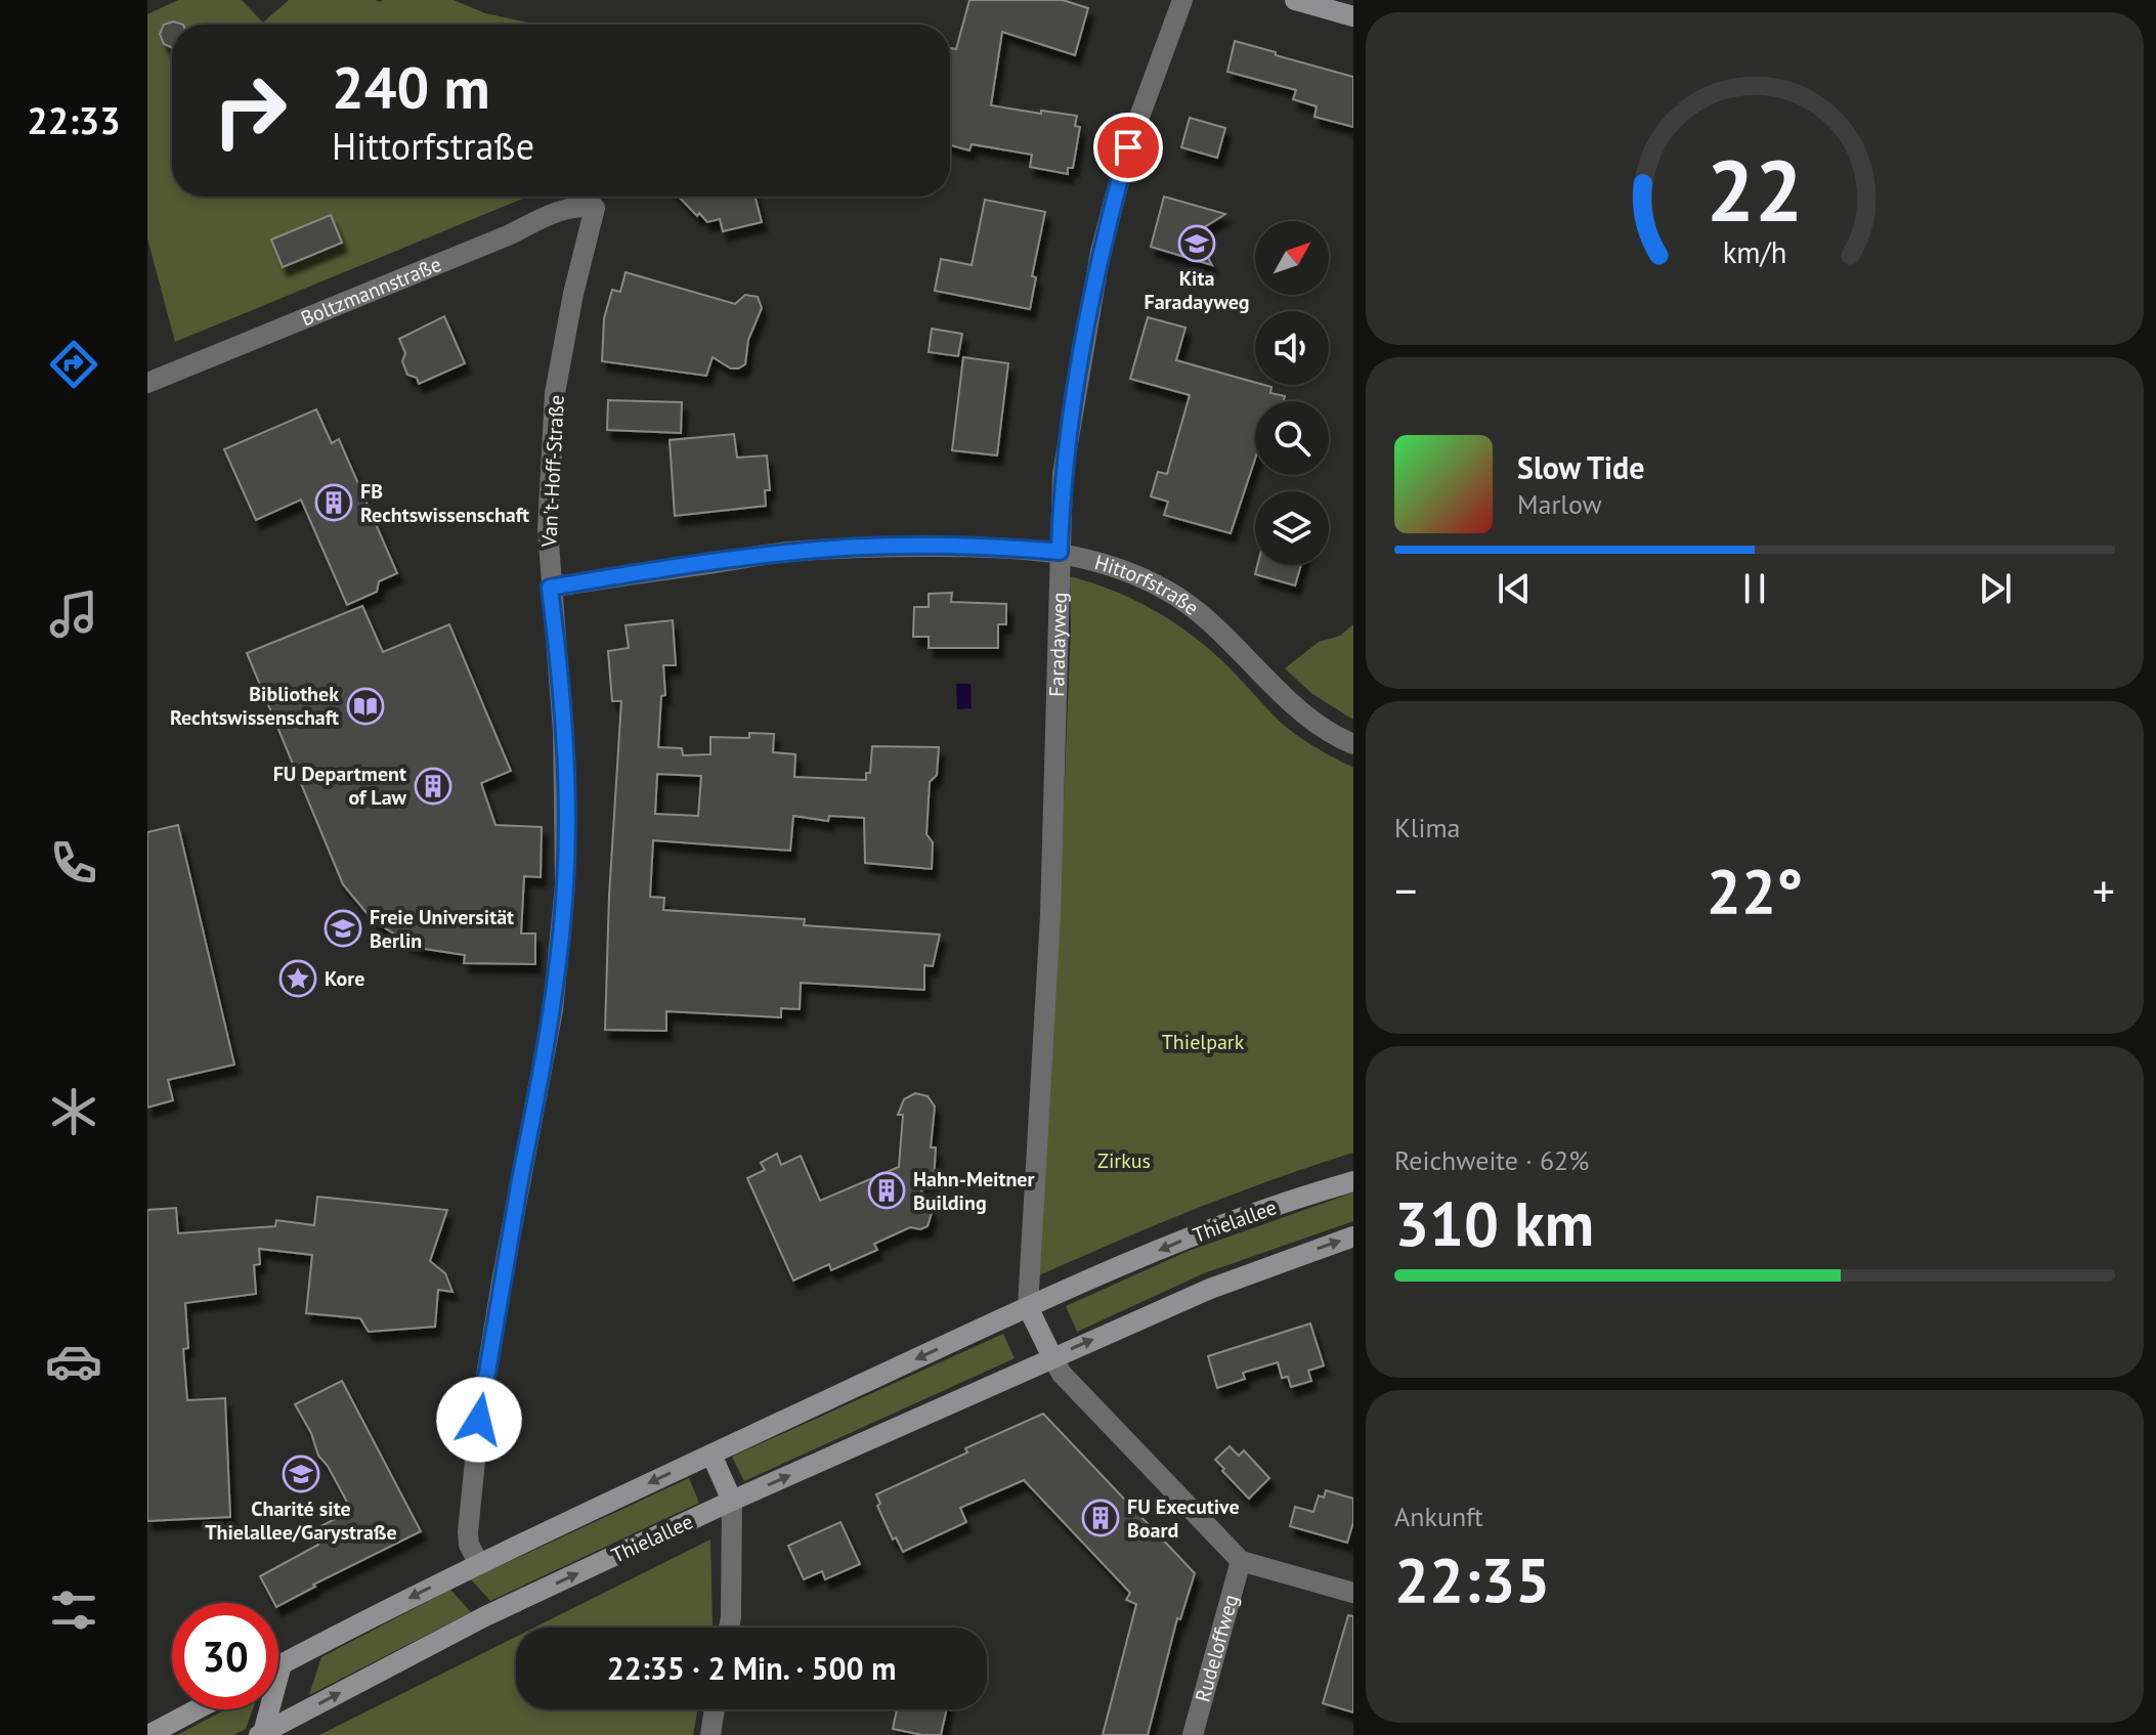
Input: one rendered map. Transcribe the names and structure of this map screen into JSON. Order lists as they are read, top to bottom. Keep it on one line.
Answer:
{"streets":{"main road":["Thielallee"],"street":["Boltzmannstraße","Van't-Hoff-Straße","Hittorfstraße","Faradayweg","Rudeloffweg"]},"crossings":[["Boltzmannstraße","Van't-Hoff-Straße"],["Van't-Hoff-Straße","Hittorfstraße"],["Van't-Hoff-Straße","Thielallee"],["Hittorfstraße","Faradayweg"],["Faradayweg","Thielallee"]],"parks":["Thielpark","Zirkus"],"places":{"school or university":["Kita Faradayweg","Freie Universität Berlin","Charité site Thielallee/Garystraße"],"building":["FB Rechtswissenschaft","FU Department of Law","Hahn-Meitner Building","FU Executive Board"],"library":["Bibliothek Rechtswissenschaft"],"place":["Kore"]},"north":"top right","page":{"tabs":"22:33","turn":["240 m","Hittorfstraße"],"song":["Slow Tide","Marlow"],"tile":["Klima",["Reichweite · 62%","310 km"],["Ankunft","22:35"]],"heat":["−","22°","+"],"limit":"30","trip":"22:35 · 2 Min. · 500 m","gauge":["22","km/h"]}}
